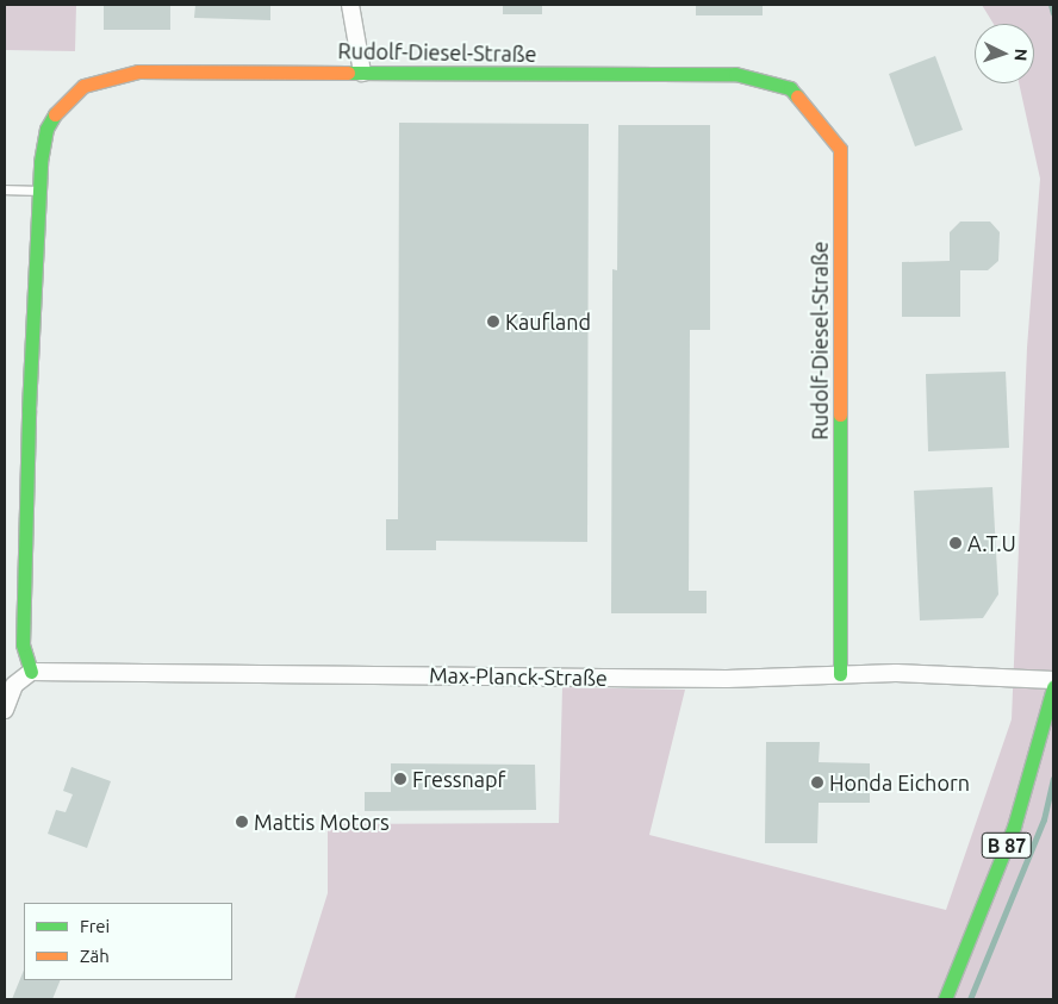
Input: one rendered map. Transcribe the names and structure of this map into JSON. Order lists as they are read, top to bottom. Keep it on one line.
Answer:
{"streets":{"street":["Rudolf-Diesel-Straße","Max-Planck-Straße","B 87"]},"crossings":[["Rudolf-Diesel-Straße","Max-Planck-Straße"]],"places":["Kaufland","A.T.U","Fressnapf","Honda Eichorn","Mattis Motors"],"legend":["Frei","Zäh"],"north":"right"}
